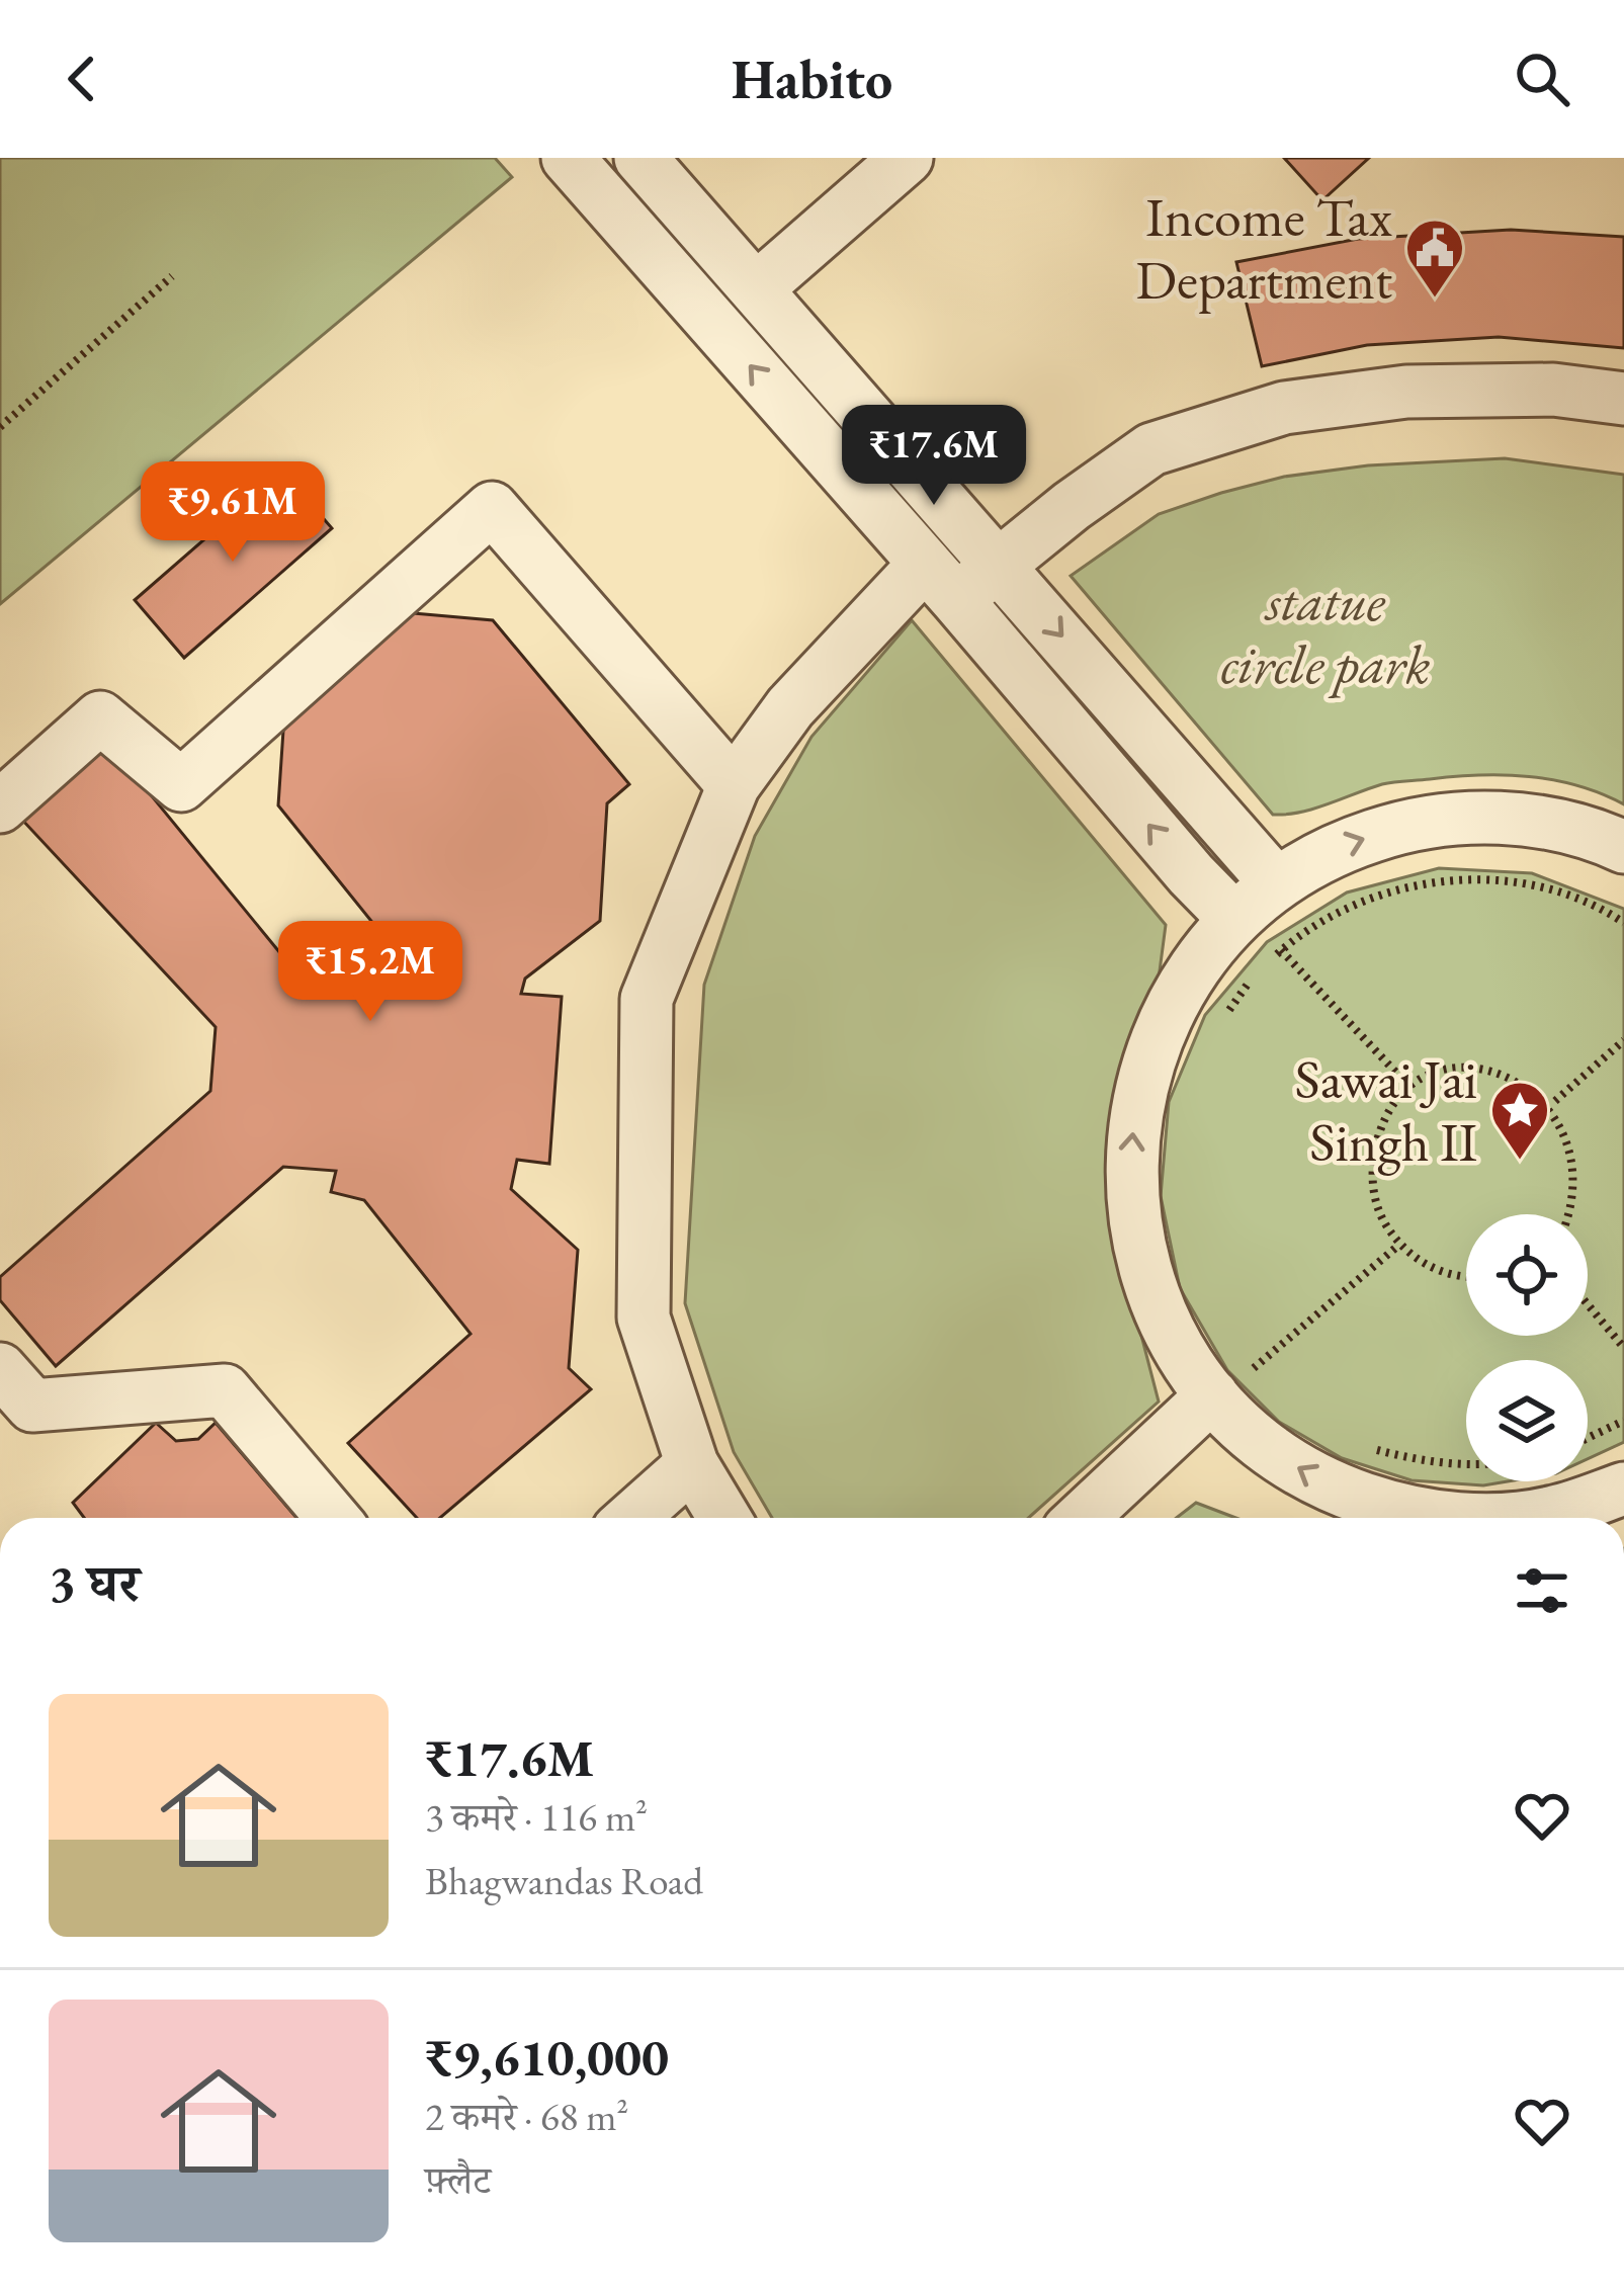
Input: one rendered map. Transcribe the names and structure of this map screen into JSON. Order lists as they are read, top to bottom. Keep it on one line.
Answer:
{"parks":["statue circle park"],"places":{"public building":["Income Tax Department"],"place":["Sawai Jai Singh II"]},"page":{"header":"Habito","price":["₹17.6M","₹9.61M","₹15.2M"],"heading":"3 घर","list":[{"name":"₹17.6M","note":"3 कमरे · 116 m² · Bhagwandas Road"},{"name":"₹9,610,000","note":"2 कमरे · 68 m² · फ़्लैट"}]}}
